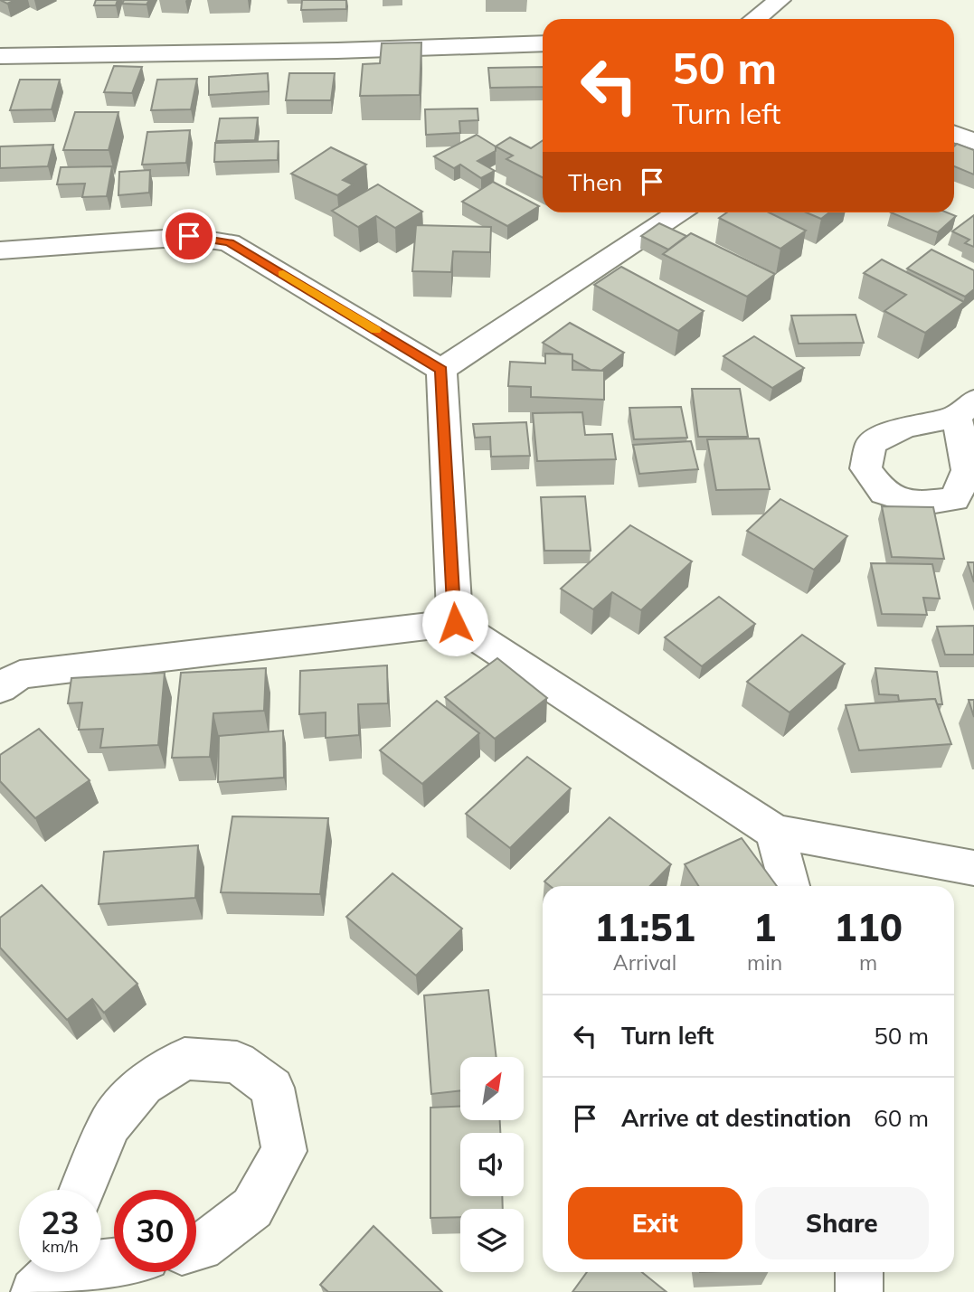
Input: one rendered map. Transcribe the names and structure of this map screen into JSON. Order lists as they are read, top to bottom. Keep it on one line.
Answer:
{"north":"top right","page":{"turn":["50 m","Turn left"],"then":"Then","eta":["11:51","Arrival","1","min","110","m"],"list":[{"name":"Turn left","value":"50 m"},{"name":"Arrive at destination","value":"60 m"}],"buttons":["Exit","Share"],"speed":"23 km/h","limit":"30"}}
